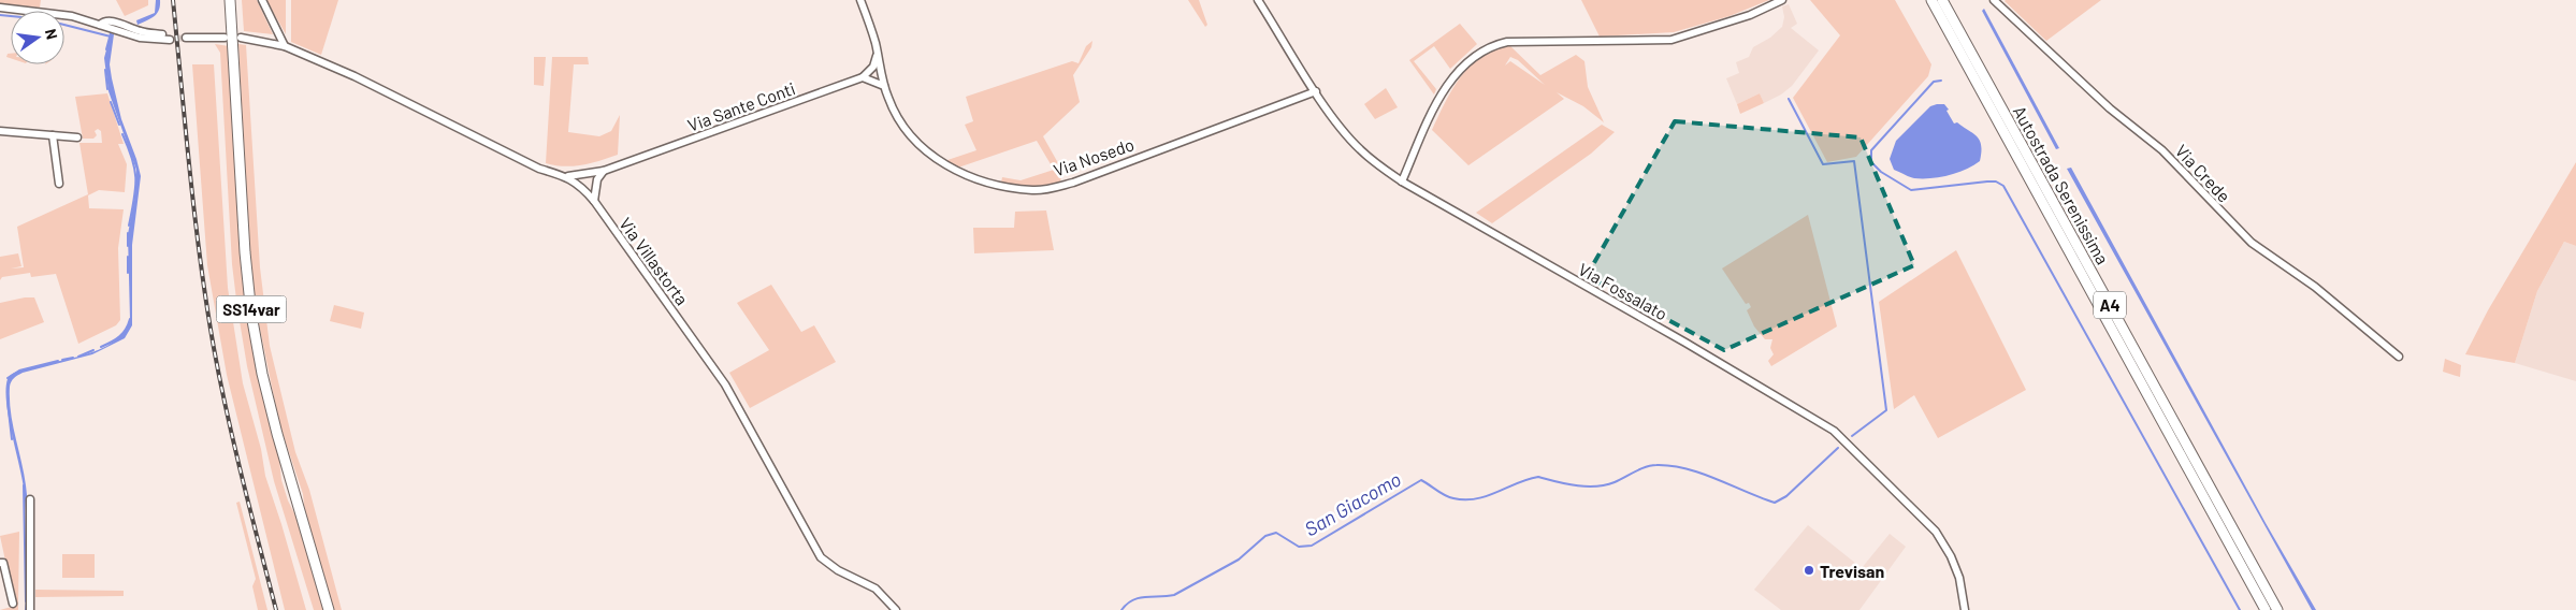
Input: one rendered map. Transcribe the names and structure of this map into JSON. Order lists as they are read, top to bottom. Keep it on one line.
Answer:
{"streets":{"highway":["Autostrada Serenissima","A4","SS14var"],"street":["Via Sante Conti","Via Nosedo","Via Crede","Via Villastorta","Via Fossalato"]},"crossings":[["Via Sante Conti","Via Villastorta"],["Via Nosedo","Via Fossalato"]],"water":["San Giacomo"],"places":["Trevisan"],"north":"right"}
